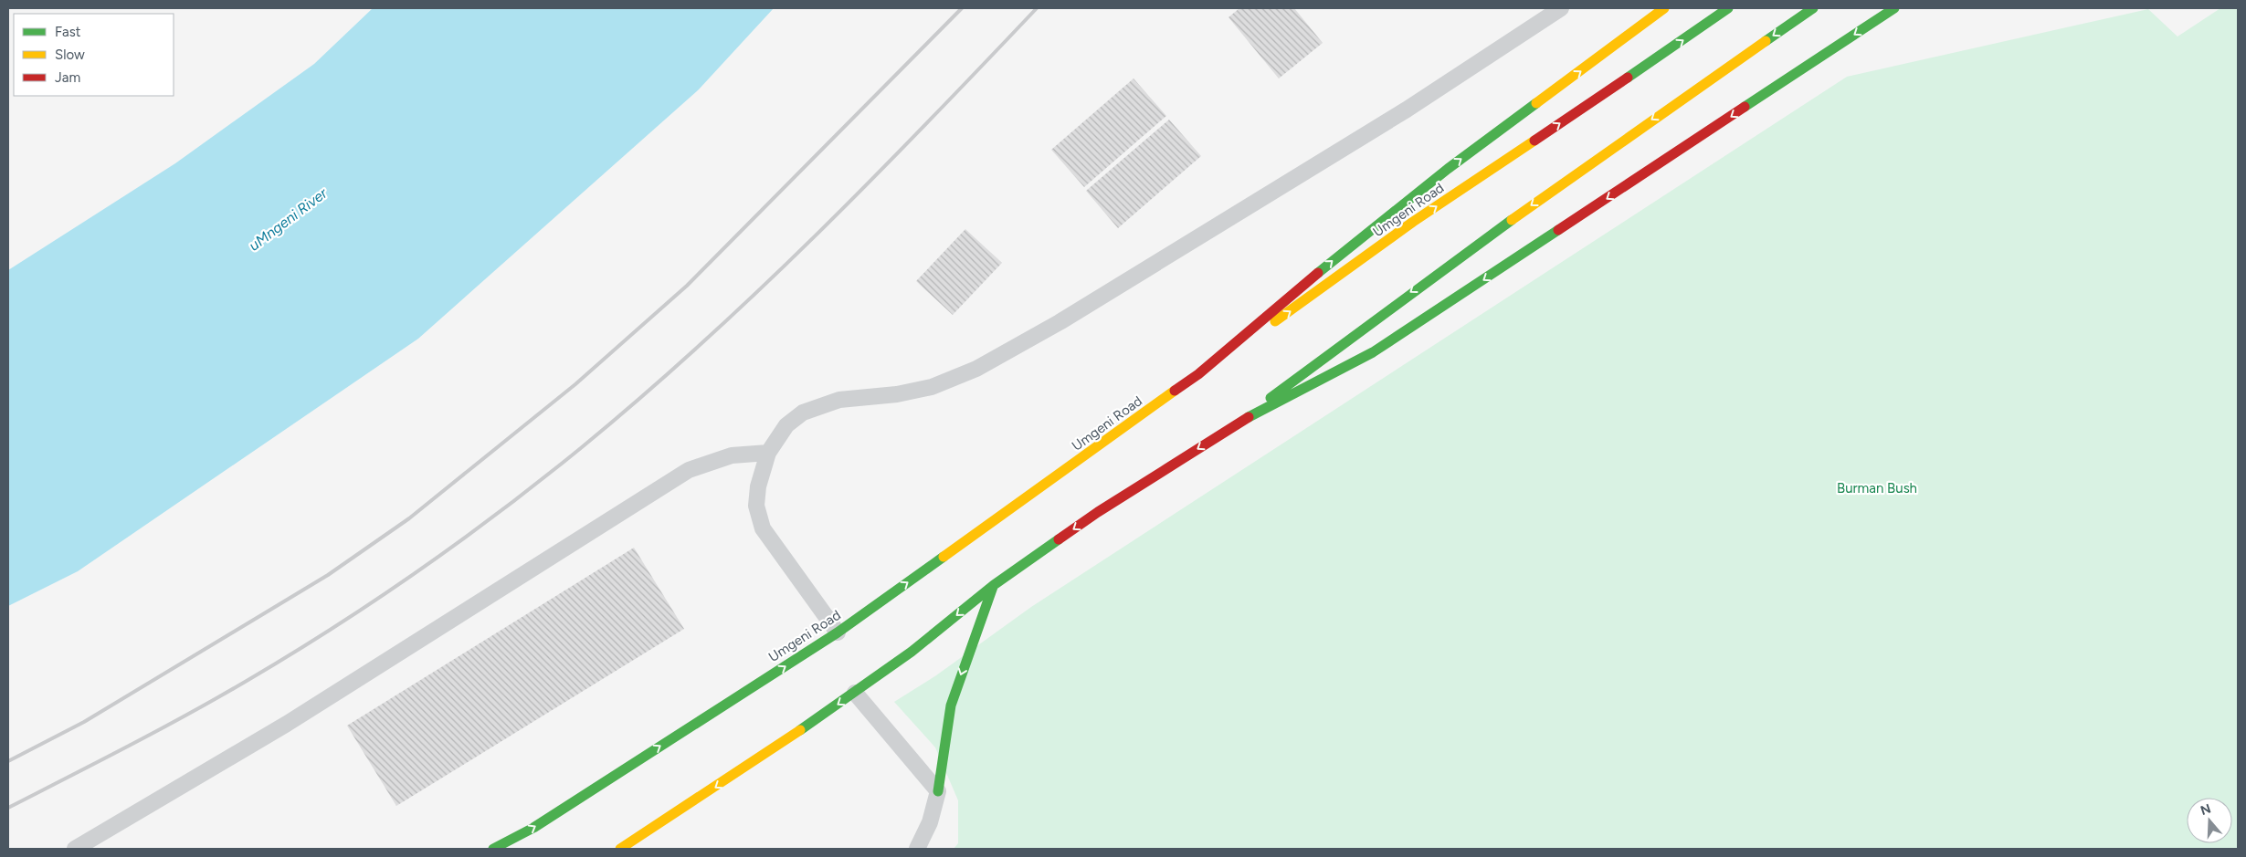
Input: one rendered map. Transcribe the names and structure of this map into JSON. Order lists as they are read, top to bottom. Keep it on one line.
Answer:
{"streets":{"main road":["Umgeni Road"]},"water":["uMngeni River"],"parks":["Burman Bush"],"legend":["Fast","Slow","Jam"],"north":"top"}
